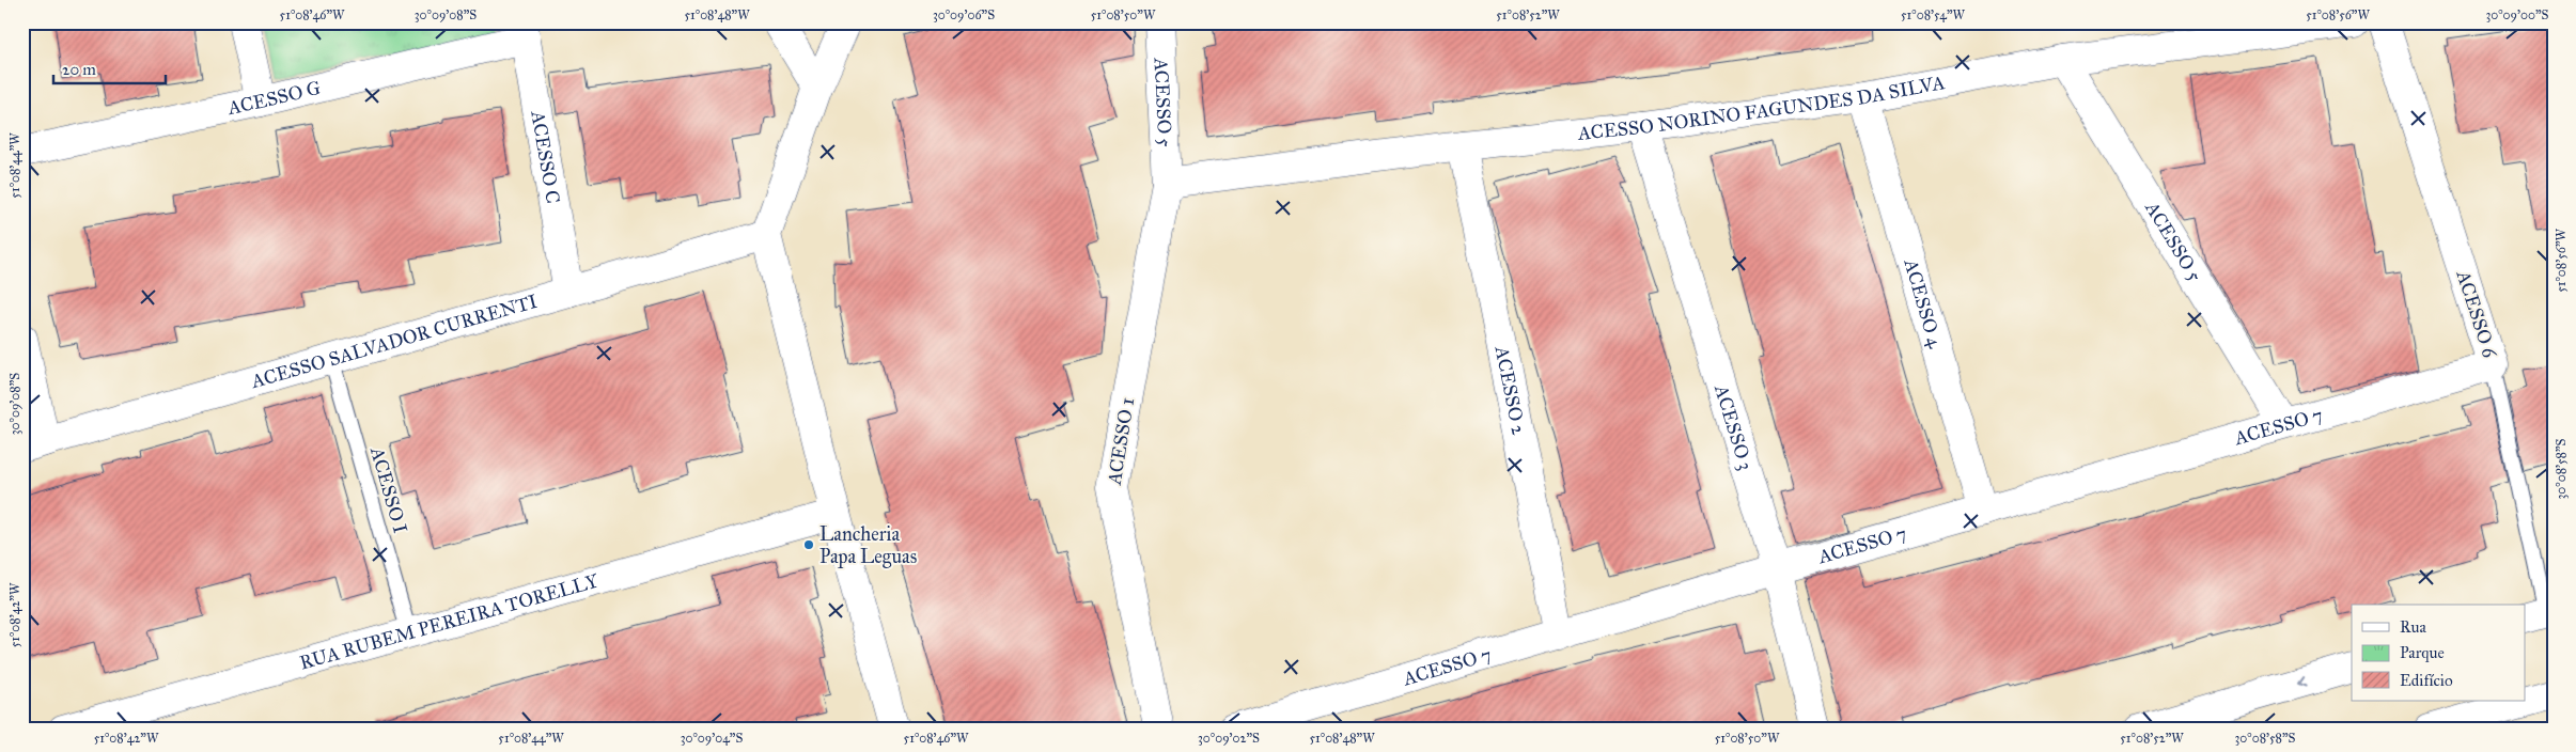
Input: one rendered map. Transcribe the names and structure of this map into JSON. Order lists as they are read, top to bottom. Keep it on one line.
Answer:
{"streets":{"street":["ACESSO G","ACESSO 5","ACESSO NORINO FAGUNDES DA SILVA","ACESSO C","ACESSO 4","ACESSO 6","ACESSO SALVADOR CURRENTI","ACESSO 2","ACESSO 7","ACESSO 3","ACESSO 1","RUA RUBEM PEREIRA TORELLY"],"lane":["ACESSO I"]},"crossings":[["ACESSO G","ACESSO C"],["ACESSO 5","ACESSO NORINO FAGUNDES DA SILVA"],["ACESSO 5","ACESSO 7"],["ACESSO 5","ACESSO 1"],["ACESSO NORINO FAGUNDES DA SILVA","ACESSO 4"],["ACESSO NORINO FAGUNDES DA SILVA","ACESSO 2"],["ACESSO NORINO FAGUNDES DA SILVA","ACESSO 3"],["ACESSO NORINO FAGUNDES DA SILVA","ACESSO 1"],["ACESSO C","ACESSO SALVADOR CURRENTI"],["ACESSO 4","ACESSO 7"],["ACESSO 6","ACESSO 7"],["ACESSO SALVADOR CURRENTI","ACESSO I"],["ACESSO 2","ACESSO 7"],["ACESSO 7","ACESSO 3"],["ACESSO I","RUA RUBEM PEREIRA TORELLY"]],"places":["Lancheria Papa Leguas"],"legend":["Rua","Parque","Edifício"],"scale_bar":"20 m","coordinates":["51°08'46\"W","30°09'08\"S","51°08'48\"W","30°09'06\"S","51°08'50\"W","51°08'52\"W","51°08'54\"W","51°08'56\"W","30°09'00\"S","51°08'44\"W","30°08'58\"S","51°08'42\"W","30°09'04\"S","30°09'02\"S"]}
